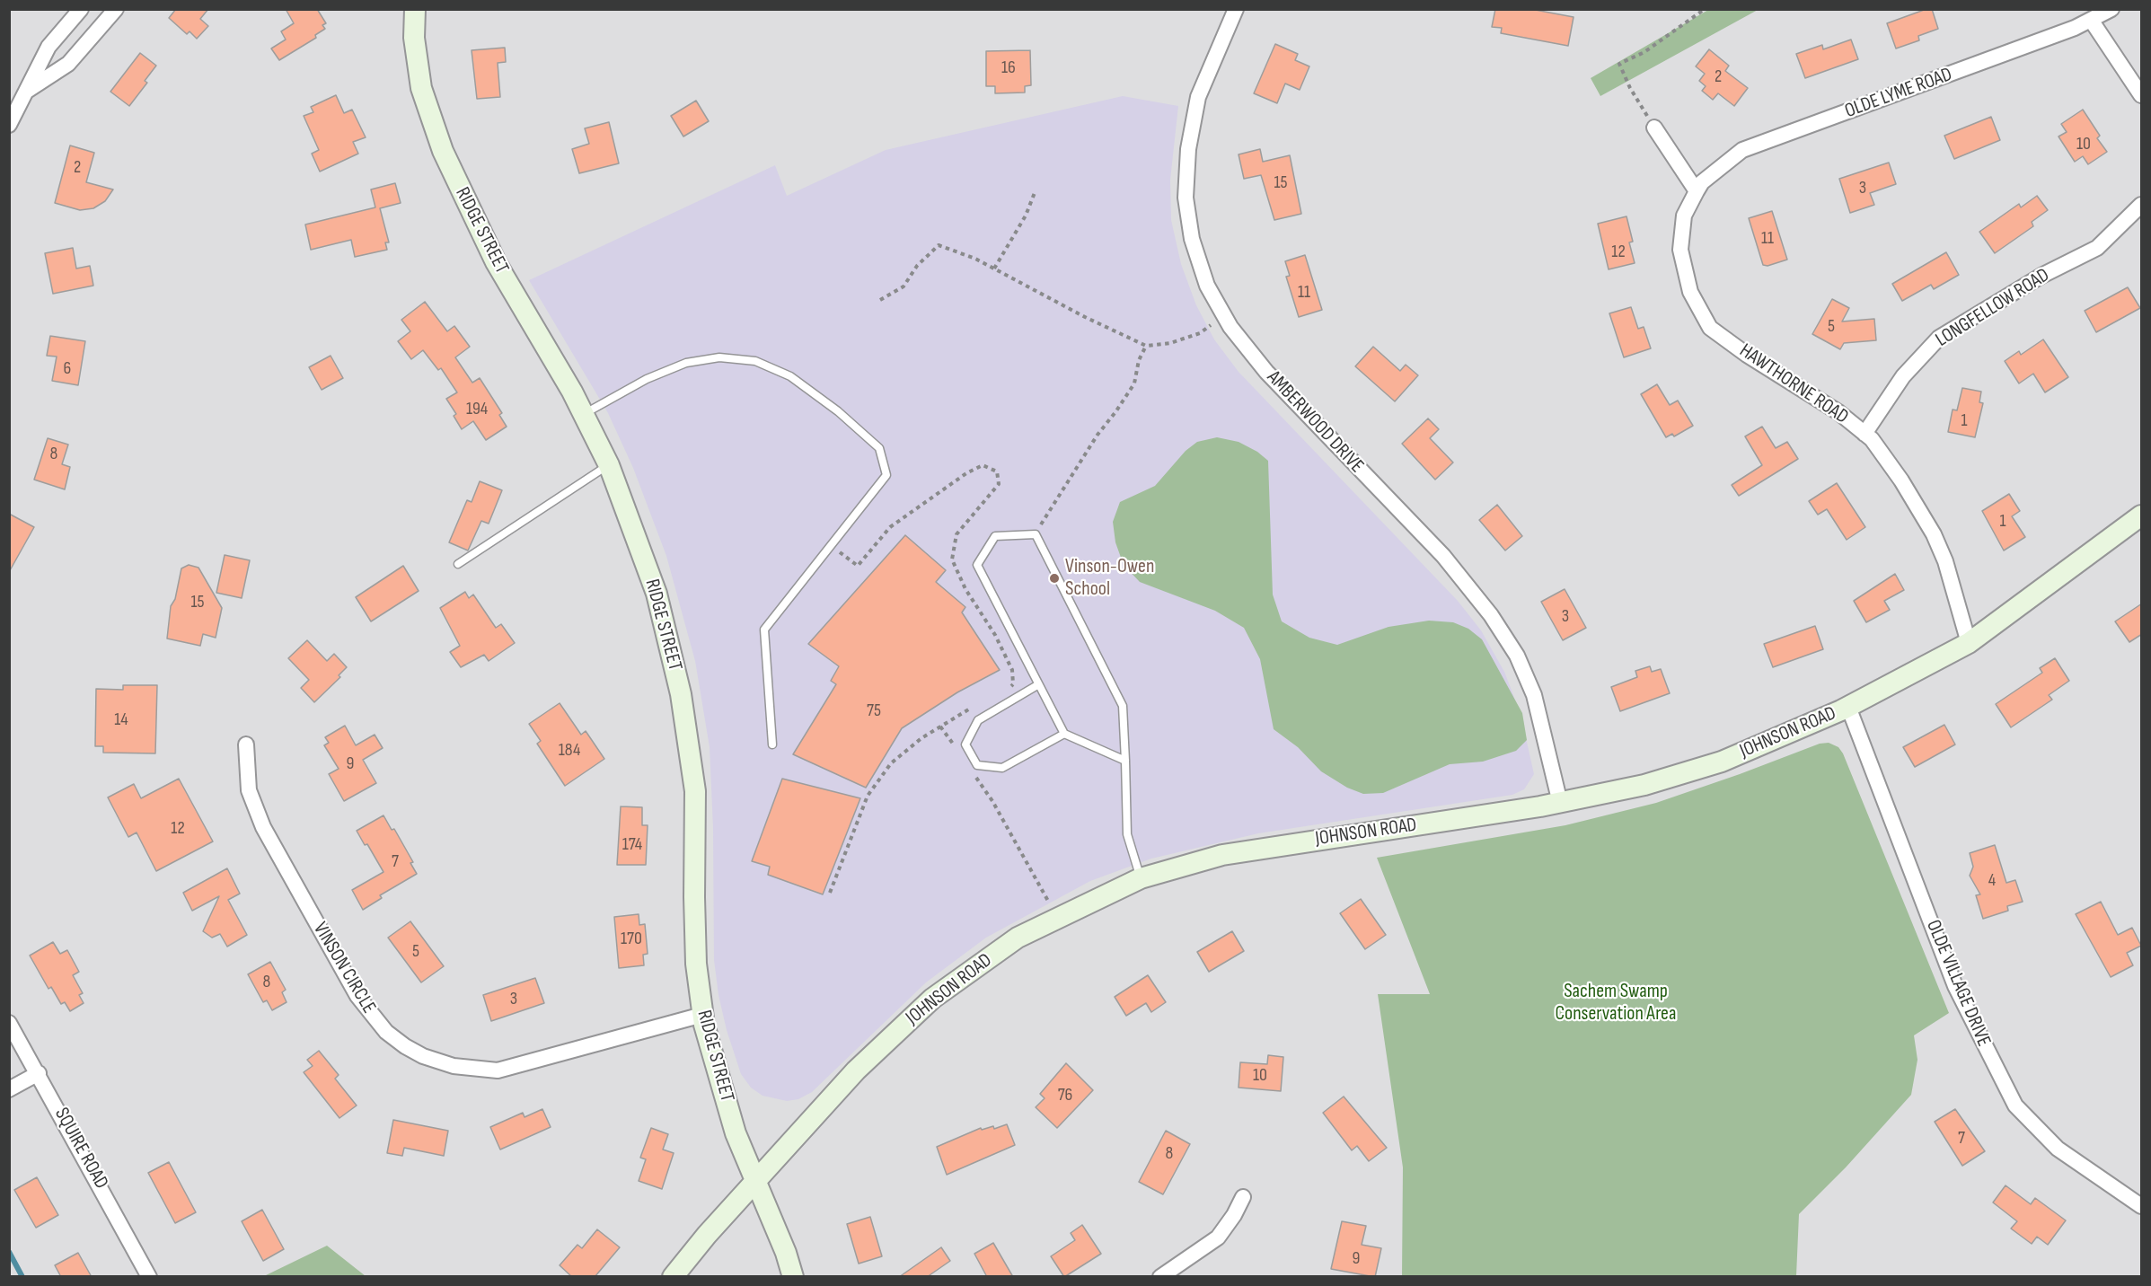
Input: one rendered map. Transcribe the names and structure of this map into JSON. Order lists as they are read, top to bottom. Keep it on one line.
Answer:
{"streets":{"street":["OLDE LYME ROAD","RIDGE STREET","LONGFELLOW ROAD","HAWTHORNE ROAD","AMBERWOOD DRIVE","JOHNSON ROAD","VINSON CIRCLE","OLDE VILLAGE DRIVE","SQUIRE ROAD"]},"crossings":[["OLDE LYME ROAD","HAWTHORNE ROAD"],["RIDGE STREET","JOHNSON ROAD"],["RIDGE STREET","VINSON CIRCLE"],["LONGFELLOW ROAD","HAWTHORNE ROAD"],["HAWTHORNE ROAD","JOHNSON ROAD"],["AMBERWOOD DRIVE","JOHNSON ROAD"],["JOHNSON ROAD","OLDE VILLAGE DRIVE"]],"parks":["Sachem Swamp Conservation Area"],"places":["Vinson-Owen School"],"house_numbers":["16","2","10","2","15","3","11","12","11","5","6","194","1","8","1","15","3","75","14","184","9","12","174","7","4","170","5","8","3","10","76","7","8","9"]}
